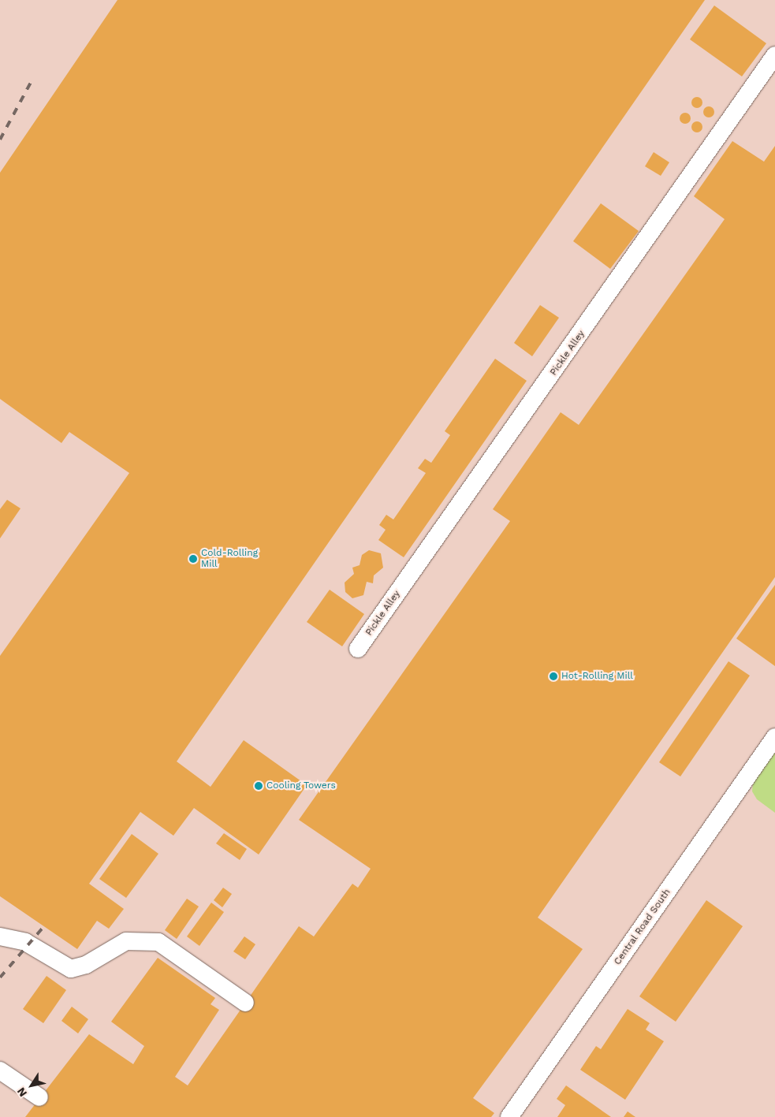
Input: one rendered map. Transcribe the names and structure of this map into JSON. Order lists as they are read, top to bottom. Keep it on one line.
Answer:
{"streets":{"lane":["Pickle Alley","Central Road South"]},"places":["Cold-Rolling Mill","Hot-Rolling Mill","Cooling Towers"],"north":"bottom left"}
